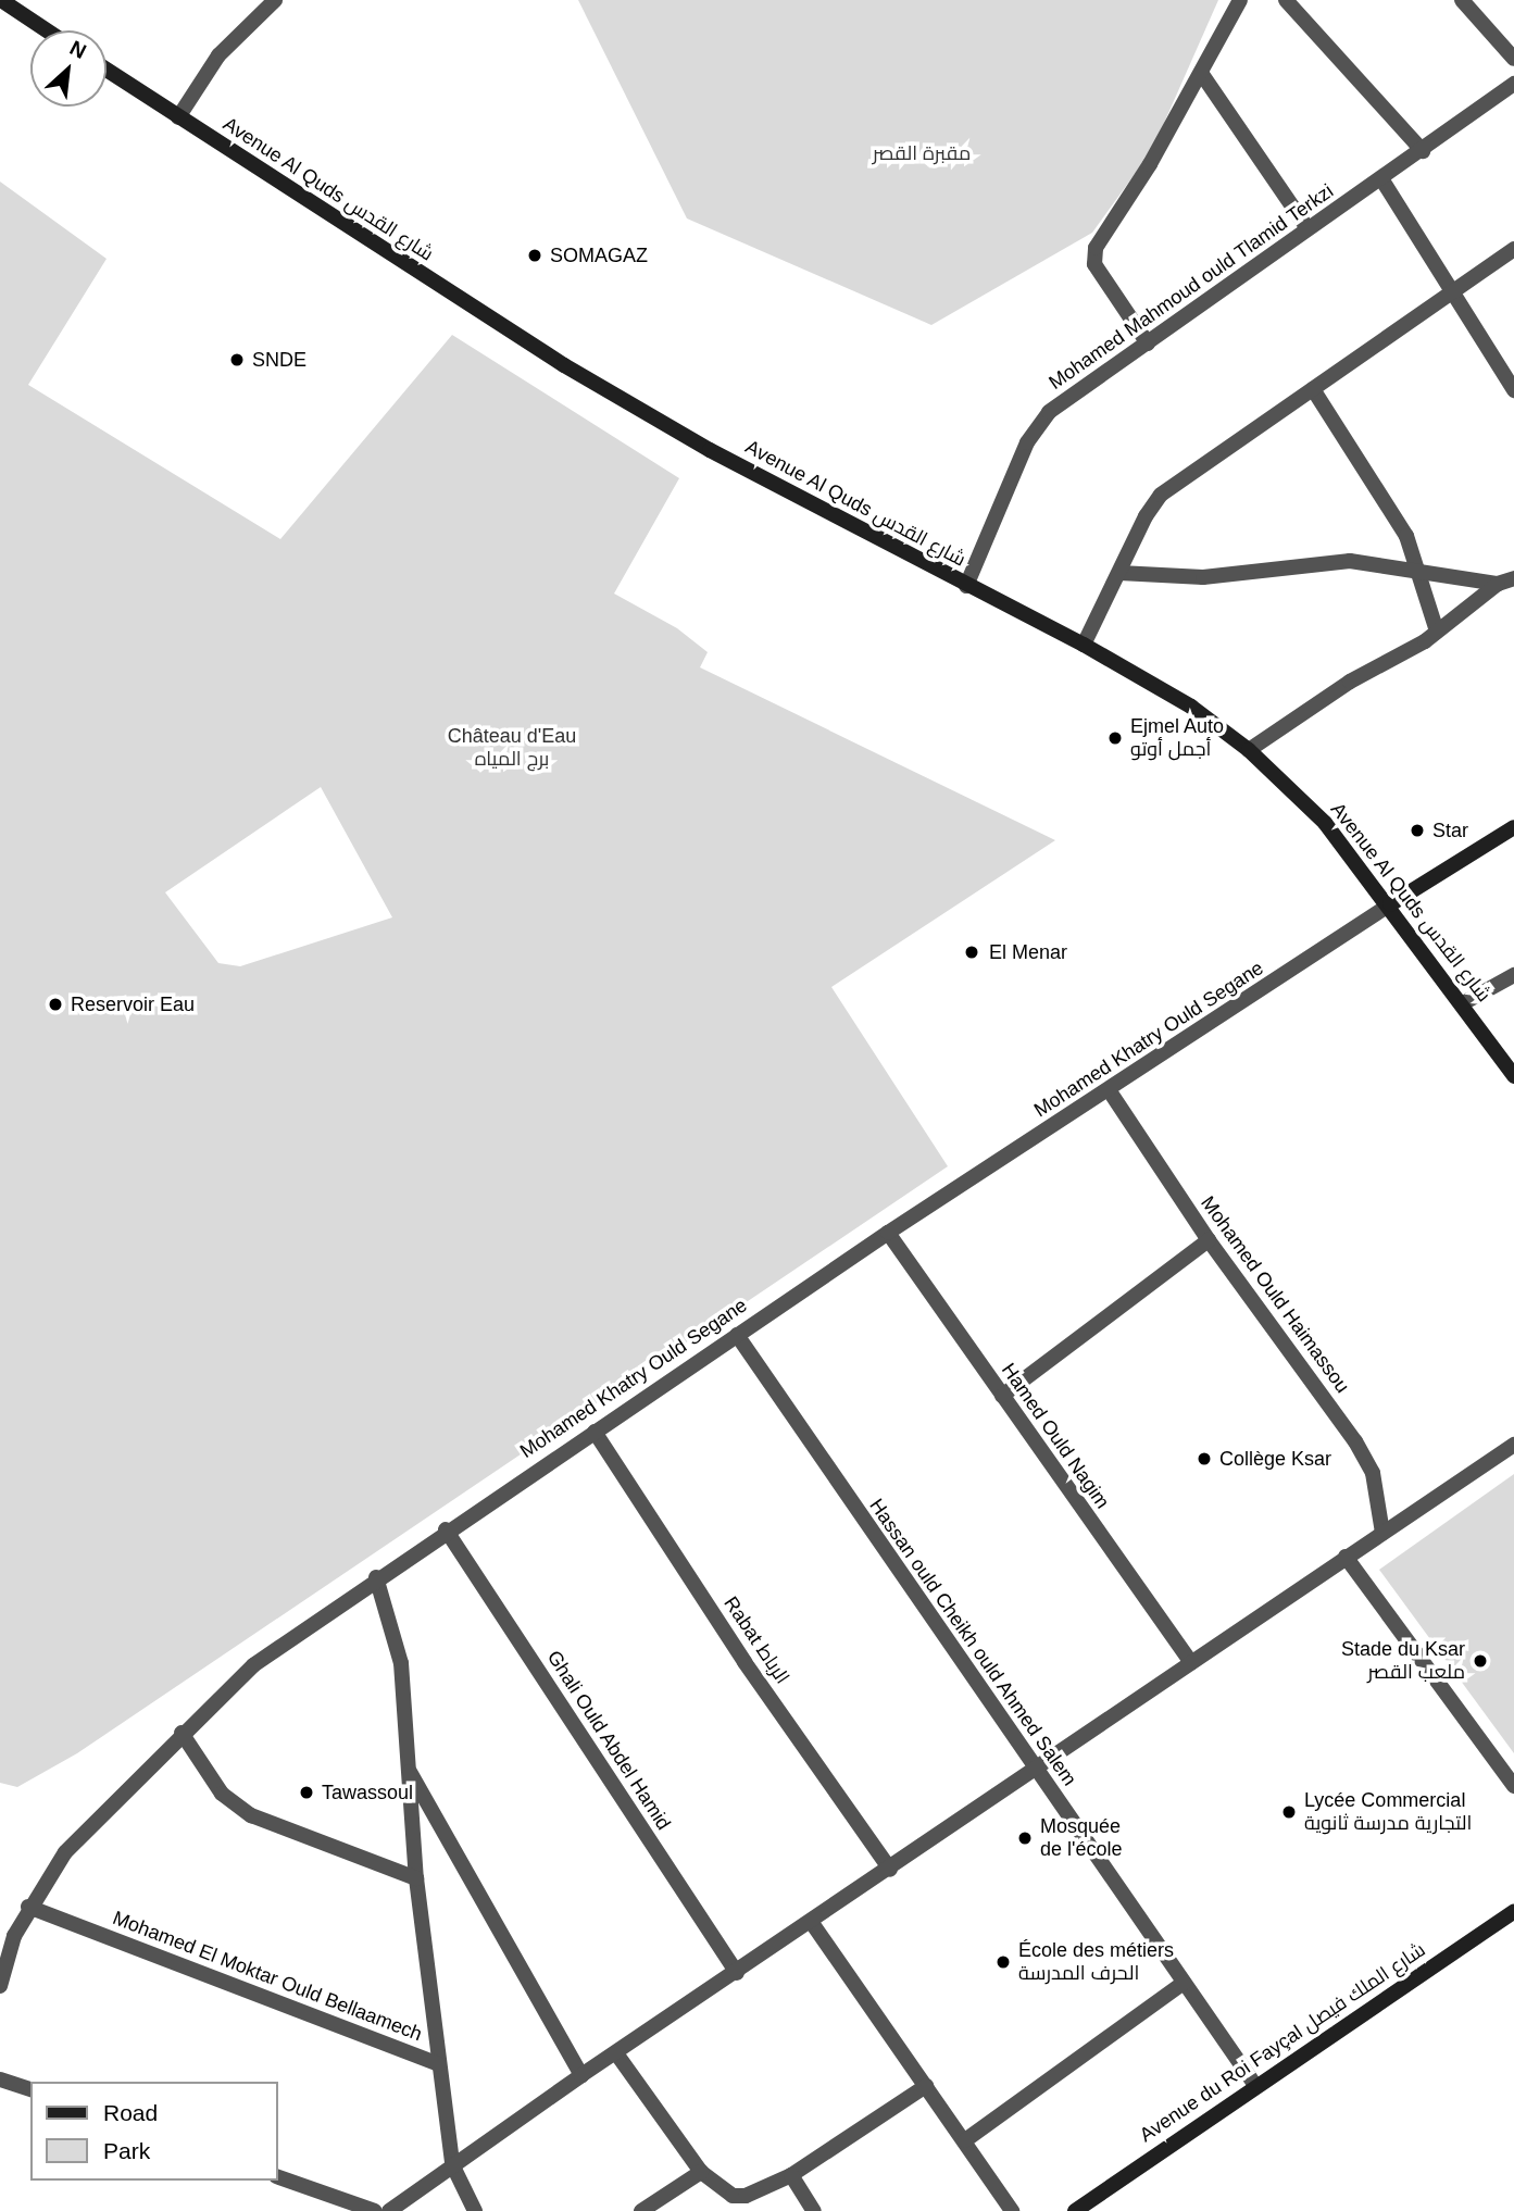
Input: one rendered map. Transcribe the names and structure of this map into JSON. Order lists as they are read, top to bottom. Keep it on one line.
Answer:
{"streets":{"street":["Avenue Al Quds شارع القدس","Mohamed Mahmoud ould Tlamid Terkzi","Mohamed Khatry Ould Segane","Mohamed Ould Haimassou","Hamed Ould Nagim","Rabat الرباط","Hassan ould Cheikh ould Ahmed Salem","Ghali Ould Abdel Hamid","Mohamed El Moktar Ould Bellaamech","Avenue du Roi Fayçal شارع الملك فيصل"]},"crossings":[["Avenue Al Quds شارع القدس","Mohamed Mahmoud ould Tlamid Terkzi"],["Avenue Al Quds شارع القدس","Mohamed Khatry Ould Segane"],["Mohamed Khatry Ould Segane","Mohamed Ould Haimassou"],["Mohamed Khatry Ould Segane","Hamed Ould Nagim"],["Mohamed Khatry Ould Segane","Rabat الرباط"],["Mohamed Khatry Ould Segane","Hassan ould Cheikh ould Ahmed Salem"],["Mohamed Khatry Ould Segane","Ghali Ould Abdel Hamid"],["Mohamed Khatry Ould Segane","Mohamed El Moktar Ould Bellaamech"],["Hassan ould Cheikh ould Ahmed Salem","Avenue du Roi Fayçal شارع الملك فيصل"]],"parks":["مقبرة القصر","Château d'Eau برج المياه"],"places":["SOMAGAZ","SNDE","Ejmel Auto أجمل أوتو","Star","El Menar","Reservoir Eau","Collège Ksar","Stade du Ksar ملعب القصر","Tawassoul","Lycée Commercial التجارية مدرسة ثانوية","Mosquée de l'école","École des métiers الحرف المدرسة"],"legend":["Road","Park"],"north":"top right"}
